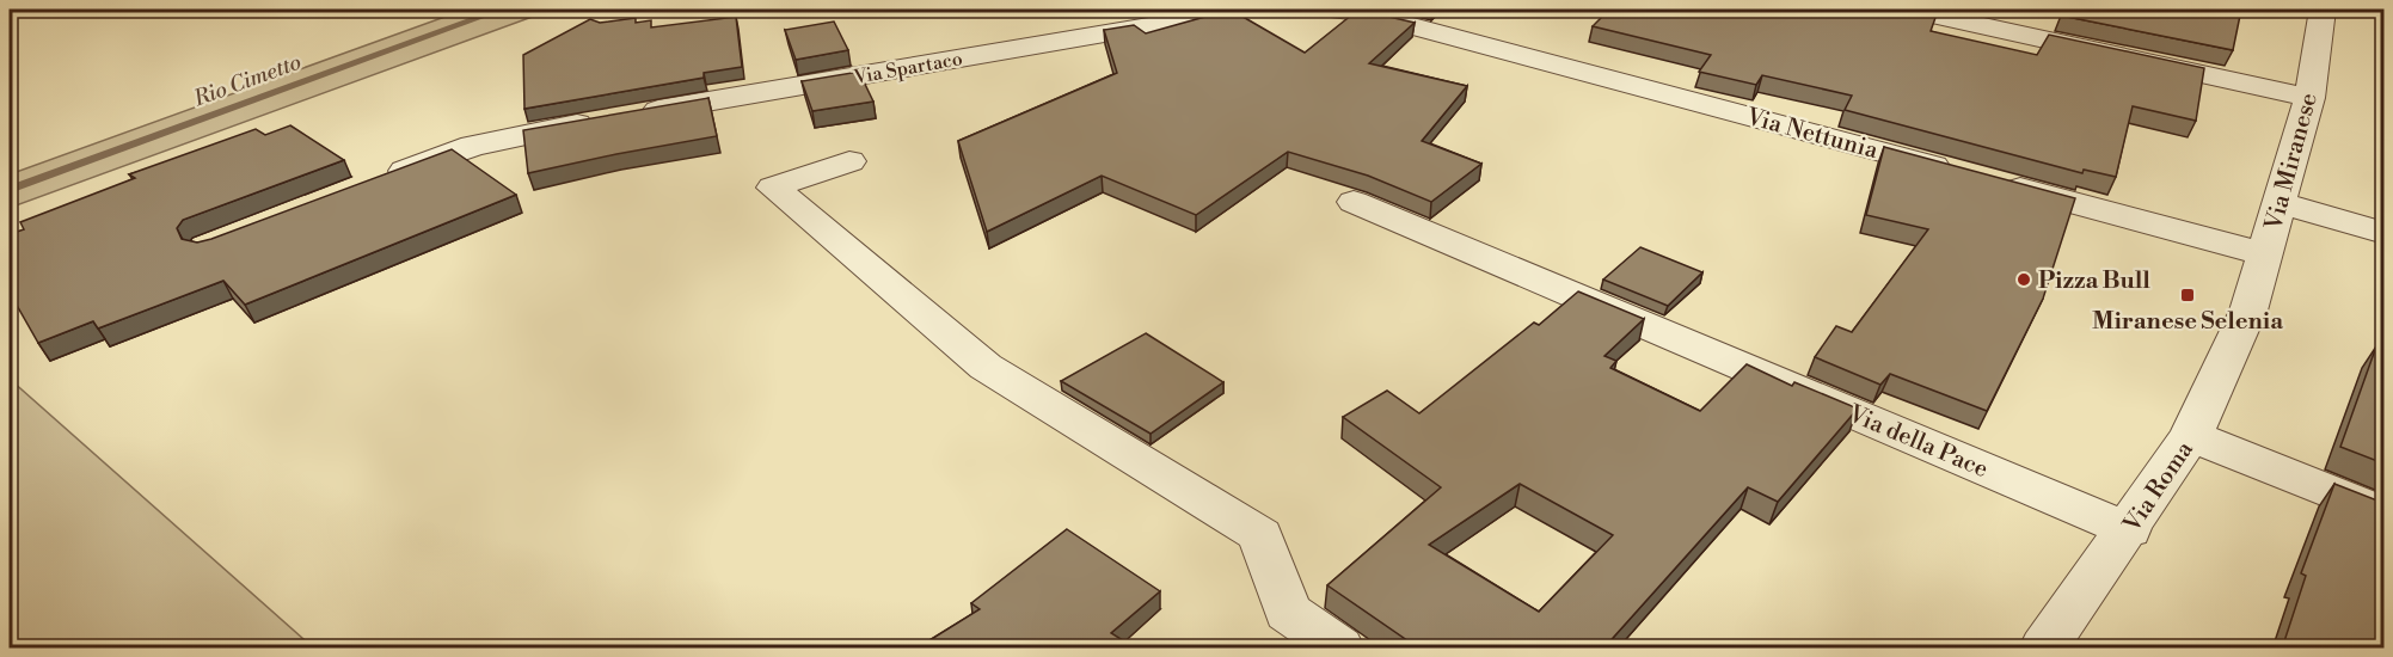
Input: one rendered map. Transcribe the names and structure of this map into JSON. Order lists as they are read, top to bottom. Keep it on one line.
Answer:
{"streets":{"street":["Via Spartaco","Via Nettunia","Via Miranese","Via della Pace","Via Roma"]},"crossings":[["Via Nettunia","Via Miranese"],["Via Miranese","Via Roma"],["Via della Pace","Via Roma"]],"water":["Rio Cimetto"],"places":{"other":["Pizza Bull"],"transit":["Miranese Selenia"]}}
